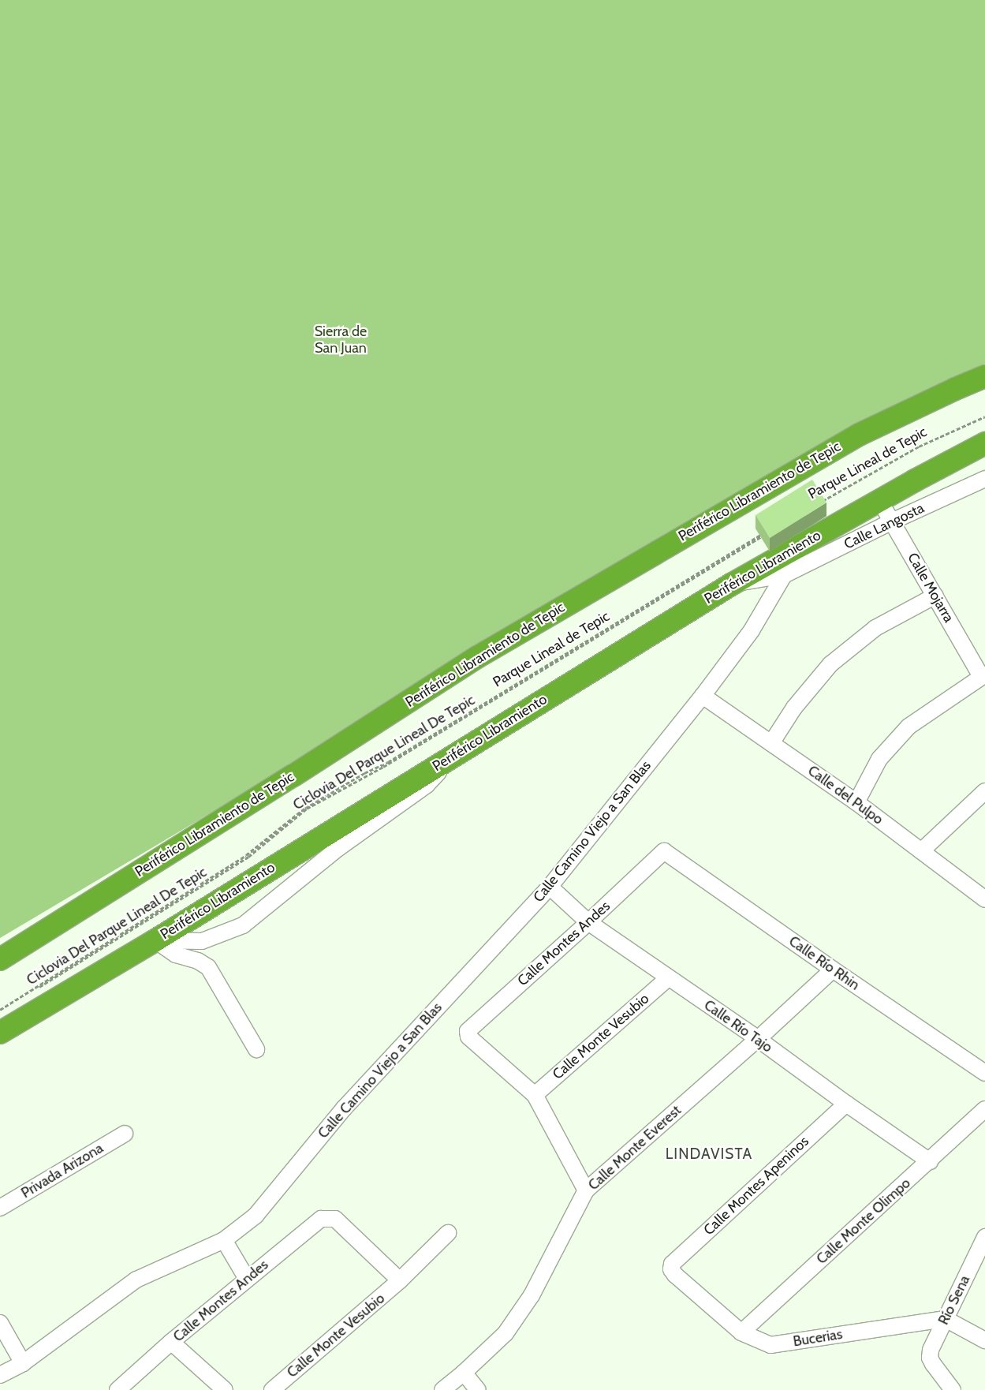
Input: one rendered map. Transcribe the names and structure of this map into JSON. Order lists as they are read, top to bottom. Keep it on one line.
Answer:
{"streets":{"highway":["Periférico Libramiento de Tepic","Periférico Libramiento"],"street":["Calle Langosta","Calle Mojarra","Calle del Pulpo","Calle Camino Viejo a San Blas","Calle Montes Andes","Calle Río Rhin","Calle Río Tajo","Calle Monte Vesubio","Calle Monte Everest","Privada Arizona","Calle Montes Apeninos","Calle Monte Olimpo","Río Sena","Bucerias"],"path":["Parque Lineal de Tepic"]},"crossings":[["Calle Langosta","Periférico Libramiento"],["Calle Langosta","Calle Mojarra"],["Periférico Libramiento","Calle Mojarra"],["Calle del Pulpo","Calle Camino Viejo a San Blas"],["Calle Camino Viejo a San Blas","Calle Río Tajo"],["Calle Montes Andes","Calle Río Rhin"],["Calle Montes Andes","Calle Río Tajo"],["Calle Montes Andes","Calle Monte Vesubio"],["Calle Río Rhin","Calle Monte Everest"],["Calle Río Tajo","Calle Monte Vesubio"],["Calle Río Tajo","Calle Monte Everest"],["Calle Río Tajo","Calle Montes Apeninos"],["Calle Río Tajo","Calle Monte Olimpo"],["Calle Montes Apeninos","Bucerias"],["Calle Monte Olimpo","Bucerias"],["Río Sena","Bucerias"]],"districts":["LINDAVISTA"],"parks":["Sierra de San Juan"]}
